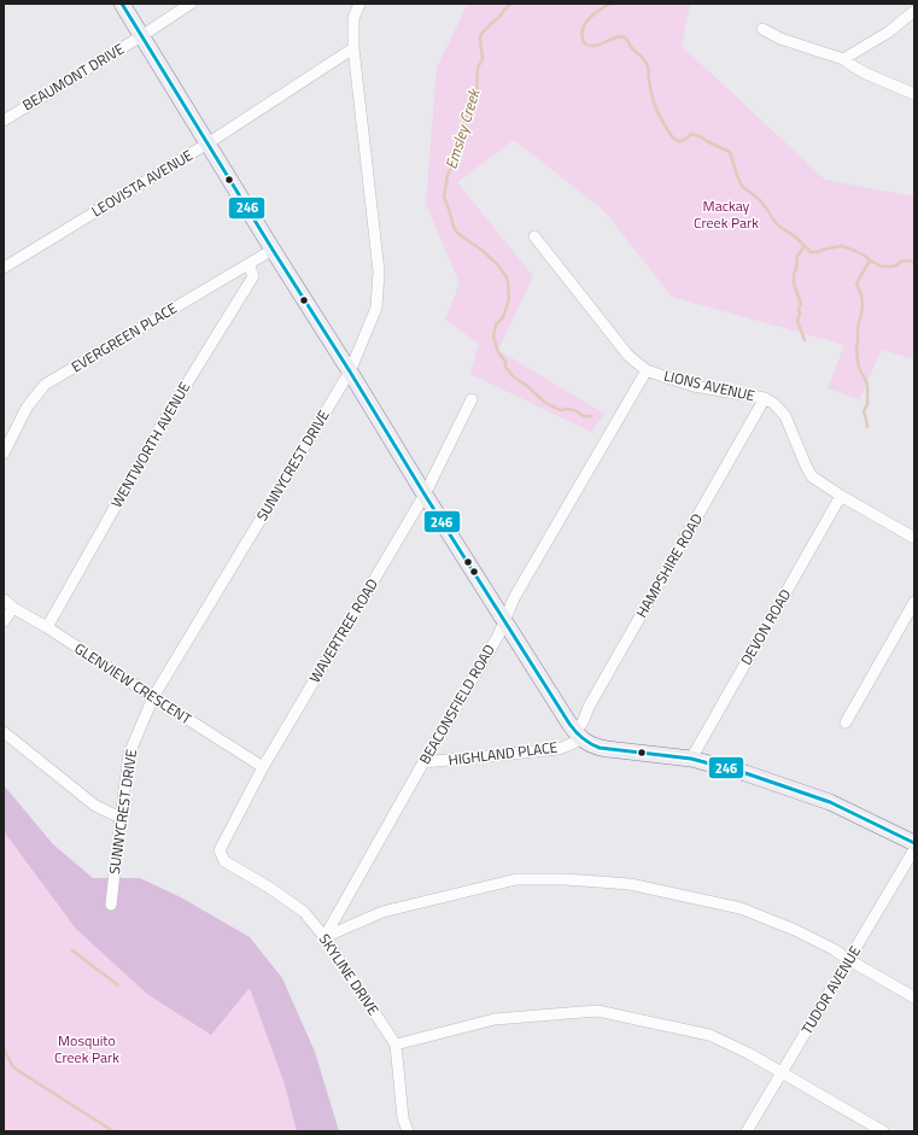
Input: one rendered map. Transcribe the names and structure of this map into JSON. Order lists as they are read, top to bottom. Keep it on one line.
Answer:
{"streets":{"street":["BEAUMONT DRIVE","LEOVISTA AVENUE","EVERGREEN PLACE","LIONS AVENUE","WENTWORTH AVENUE","SUNNYCREST DRIVE","HAMPSHIRE ROAD","DEVON ROAD","WAVERTREE ROAD","GLENVIEW CRESCENT","BEACONSFIELD ROAD","HIGHLAND PLACE","SKYLINE DRIVE","TUDOR AVENUE"]},"crossings":[["LEOVISTA AVENUE","SUNNYCREST DRIVE"],["EVERGREEN PLACE","WENTWORTH AVENUE"],["LIONS AVENUE","HAMPSHIRE ROAD"],["LIONS AVENUE","DEVON ROAD"],["LIONS AVENUE","BEACONSFIELD ROAD"],["WENTWORTH AVENUE","GLENVIEW CRESCENT"],["SUNNYCREST DRIVE","GLENVIEW CRESCENT"],["HAMPSHIRE ROAD","HIGHLAND PLACE"],["WAVERTREE ROAD","GLENVIEW CRESCENT"],["WAVERTREE ROAD","SKYLINE DRIVE"],["BEACONSFIELD ROAD","HIGHLAND PLACE"],["BEACONSFIELD ROAD","SKYLINE DRIVE"]],"water":["Emsley Creek"],"parks":["Mackay Creek Park","Mosquito Creek Park"],"lines":["transit line 246"]}
